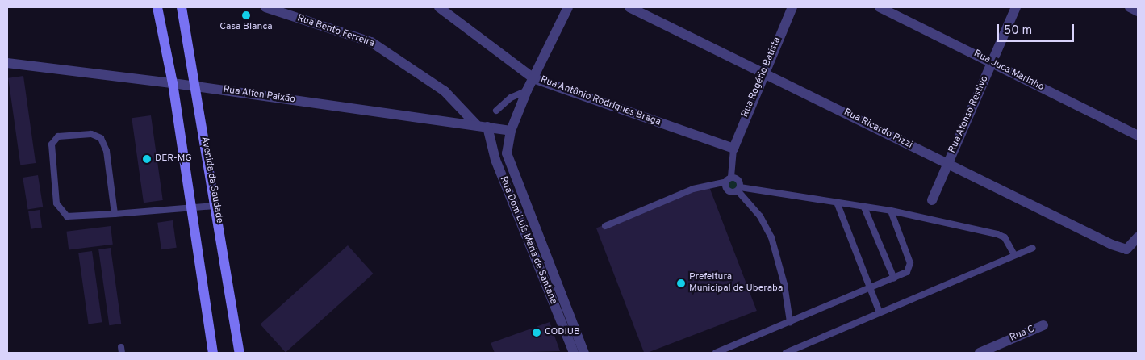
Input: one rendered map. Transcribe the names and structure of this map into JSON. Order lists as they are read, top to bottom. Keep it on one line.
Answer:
{"streets":{"main road":["Avenida da Saudade"],"street":["Rua Bento Ferreira","Rua Juca Marinho","Rua Rogério Batista","Rua Alfen Paixão","Rua Antônio Rodrigues Braga","Rua Afonso Restivo","Rua Ricardo Pizzi","Rua Dom Luís Maria de Santana","Rua C"]},"crossings":[["Rua Bento Ferreira","Rua Alfen Paixão"],["Rua Juca Marinho","Rua Afonso Restivo"],["Rua Rogério Batista","Rua Antônio Rodrigues Braga"],["Rua Rogério Batista","Rua Ricardo Pizzi"],["Rua Alfen Paixão","Avenida da Saudade"],["Rua Alfen Paixão","Rua Dom Luís Maria de Santana"],["Rua Antônio Rodrigues Braga","Rua Dom Luís Maria de Santana"],["Rua Afonso Restivo","Rua Ricardo Pizzi"]],"places":["Casa Blanca","DER-MG","Prefeitura Municipal de Uberaba","CODIUB"],"scale_bar":"50 m"}
